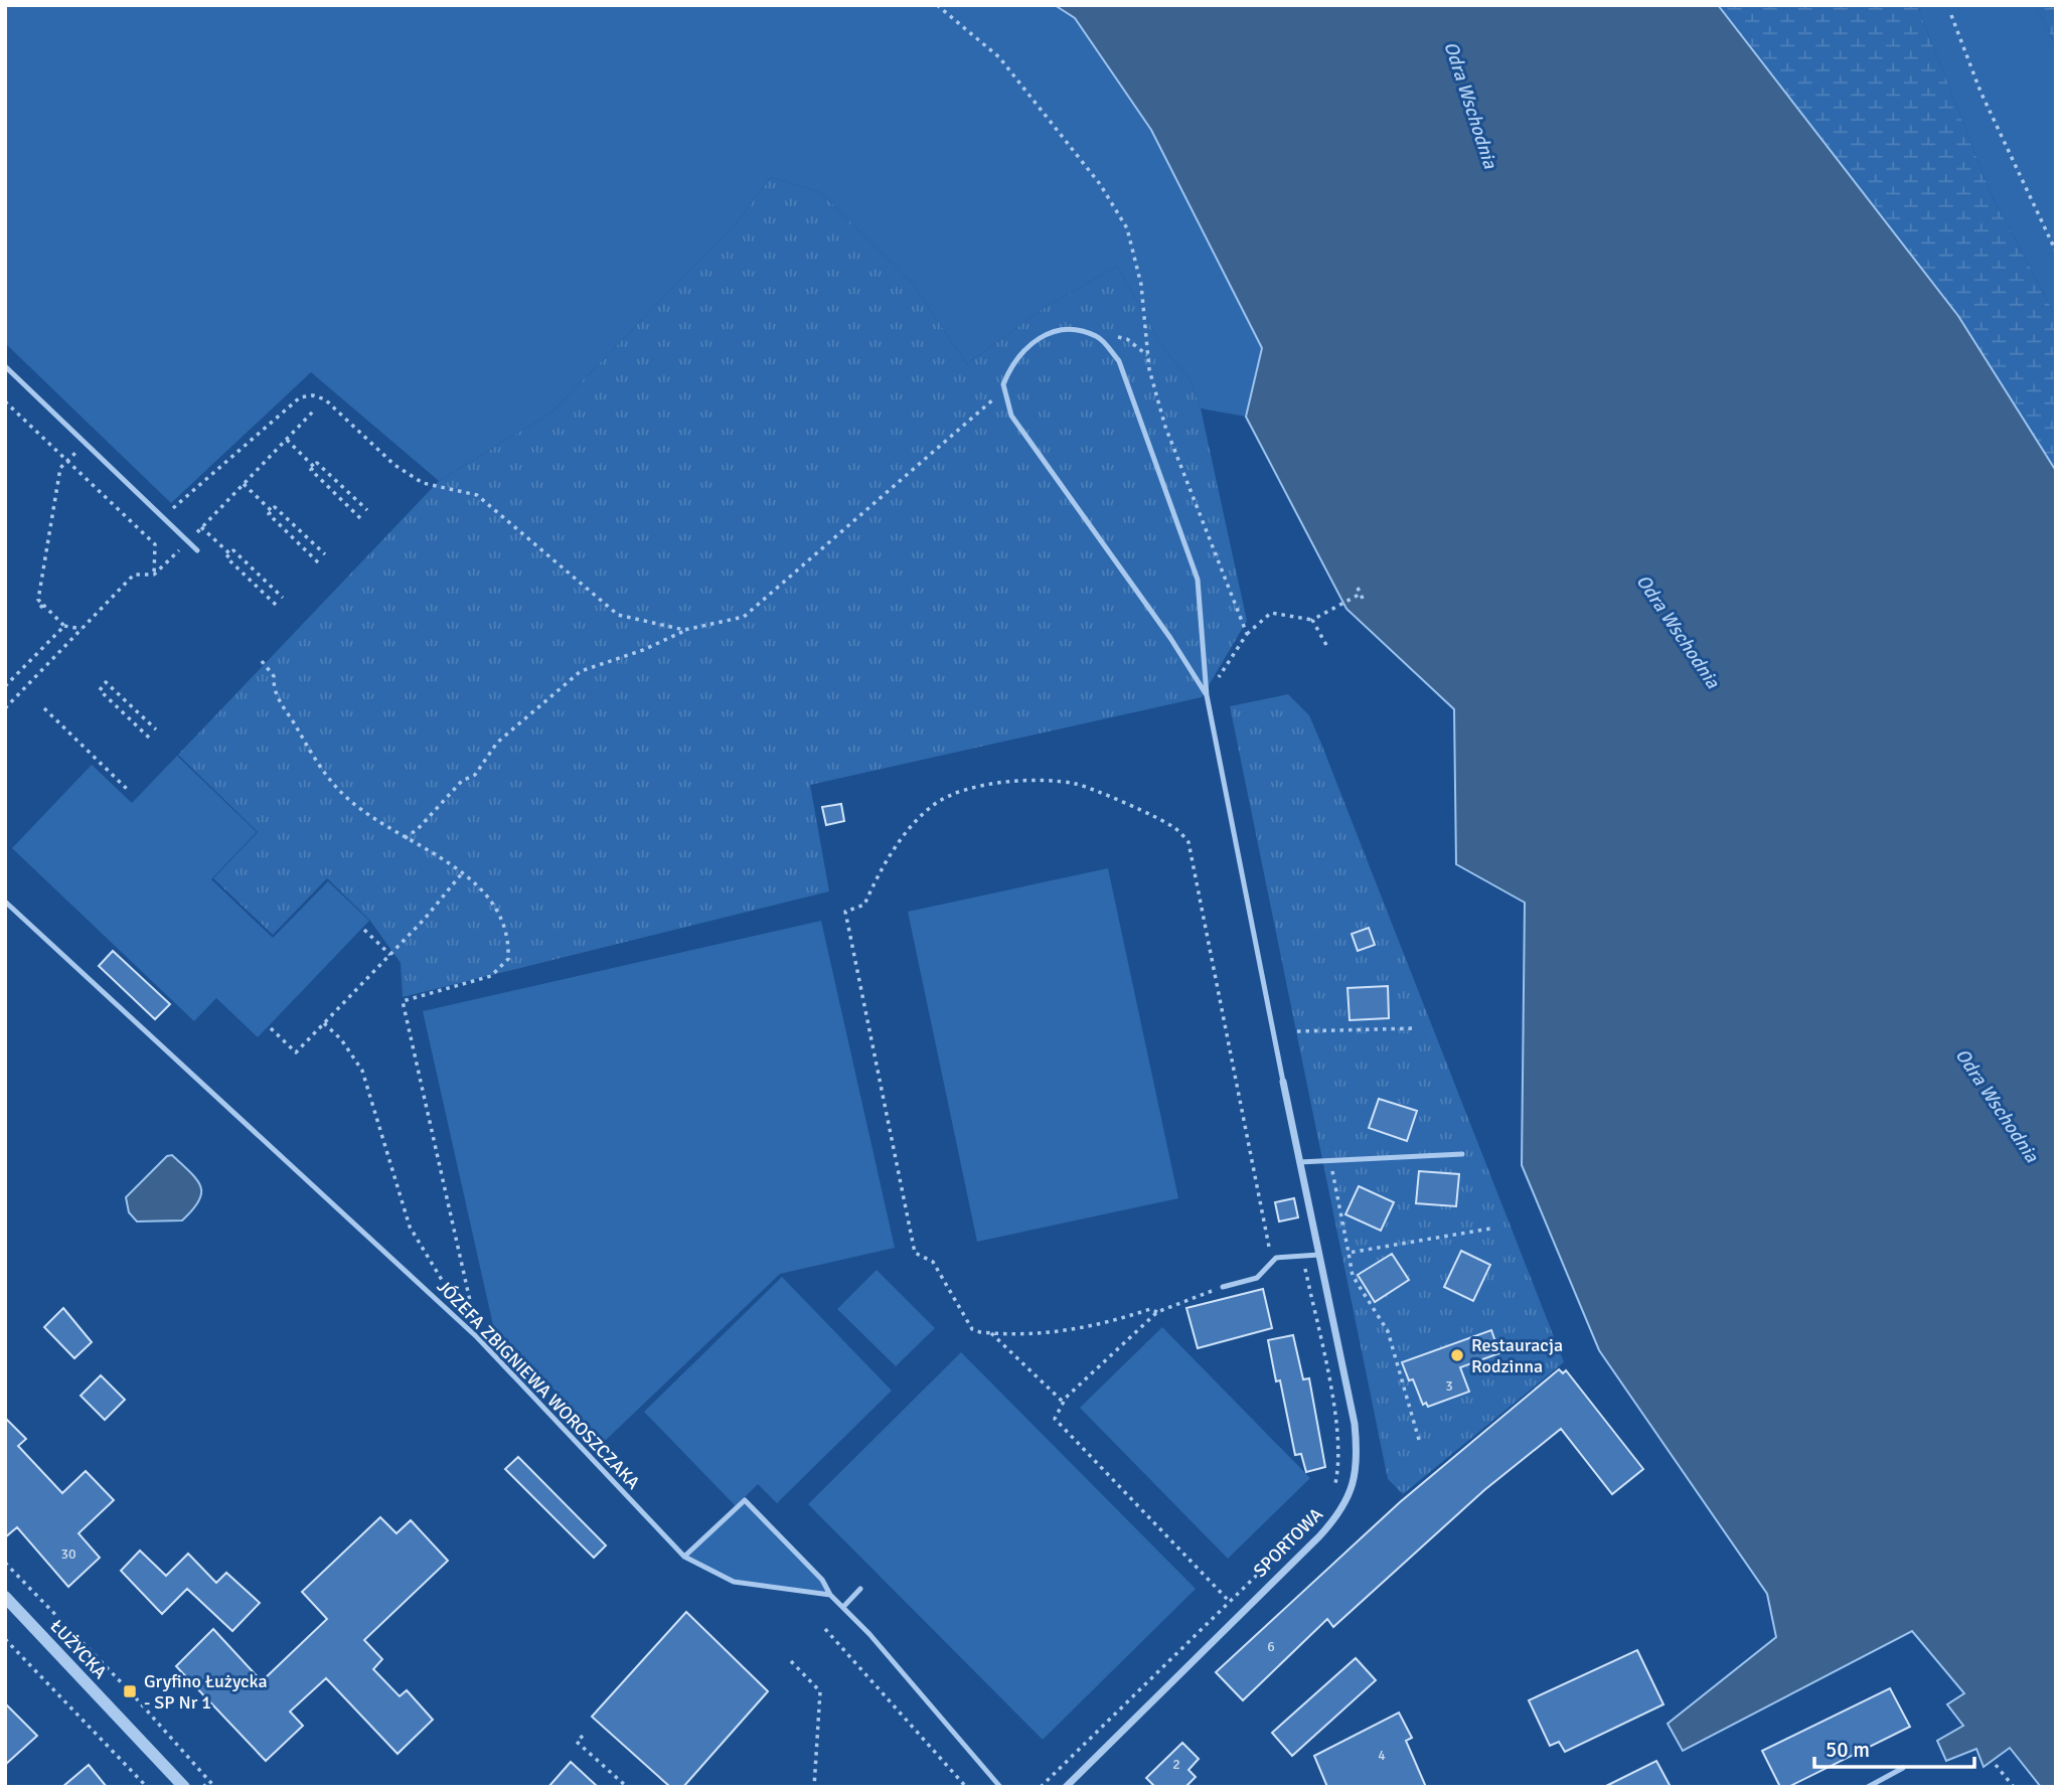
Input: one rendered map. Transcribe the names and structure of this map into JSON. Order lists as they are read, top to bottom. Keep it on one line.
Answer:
{"streets":{"street":["SPORTOWA","ŁUŻYCKA"],"lane":["JÓZEFA ZBIGNIEWA WOROSZCZAKA"]},"water":["Odra Wschodnia"],"places":{"other":["Restauracja Rodzinna"],"transit":["Gryfino Łużycka - SP Nr 1"]},"house_numbers":["3","30","6","4","2"],"scale_bar":"50 m"}
